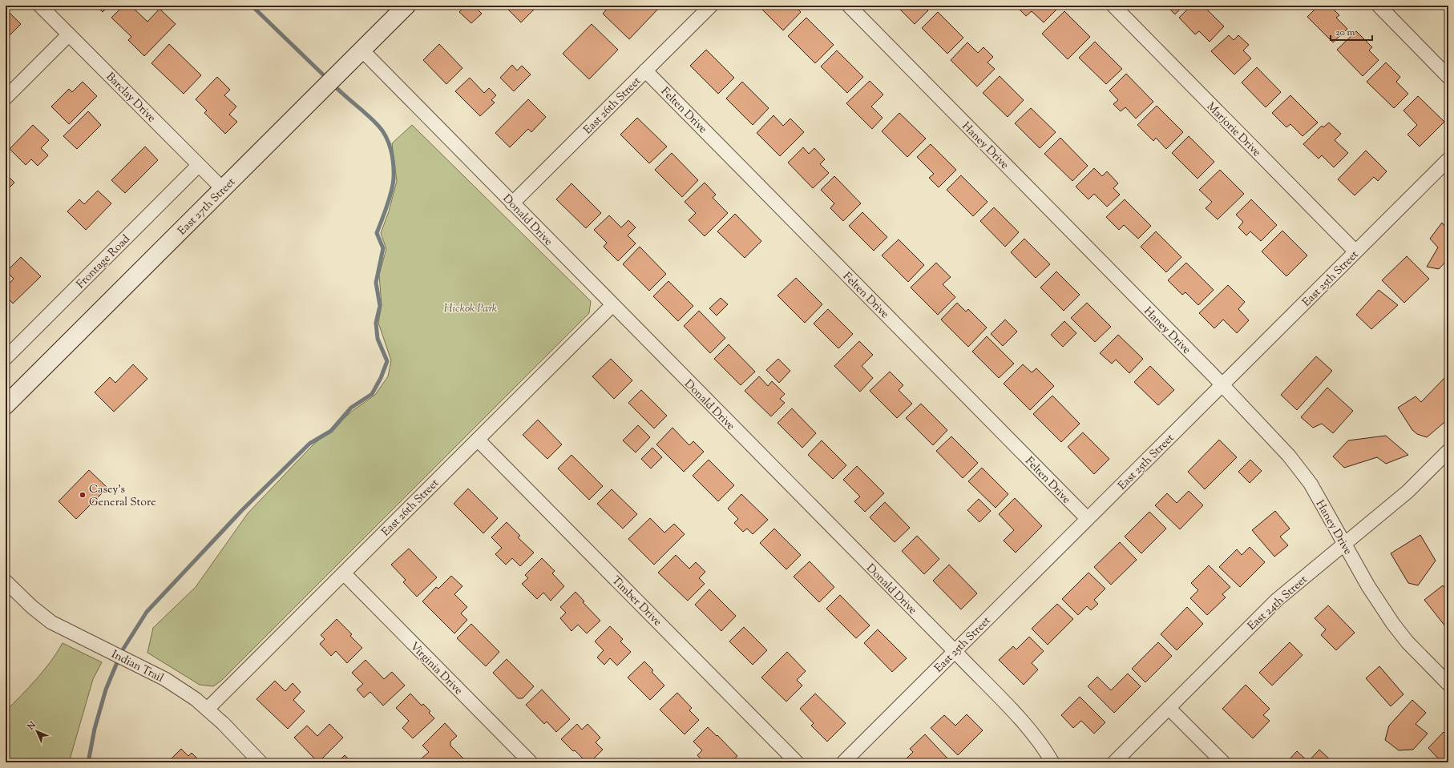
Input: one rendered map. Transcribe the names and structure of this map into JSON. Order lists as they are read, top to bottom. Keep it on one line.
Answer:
{"streets":{"main road":["East 27th Street"],"street":["Barclay Drive","East 26th Street","Felten Drive","Marjorie Drive","Haney Drive","Donald Drive","Frontage Road","East 25th Street","Timber Drive","East 24th Street","Indian Trail","Virginia Drive"]},"crossings":[["Barclay Drive","East 27th Street"],["Barclay Drive","Frontage Road"],["East 26th Street","Felten Drive"],["East 26th Street","Donald Drive"],["East 26th Street","Timber Drive"],["East 26th Street","Indian Trail"],["East 26th Street","Virginia Drive"],["Felten Drive","East 25th Street"],["Marjorie Drive","East 25th Street"],["Haney Drive","East 25th Street"],["Haney Drive","East 24th Street"],["East 27th Street","Donald Drive"],["Donald Drive","East 25th Street"]],"parks":["Hickok Park"],"places":["Casey's General Store"],"scale_bar":"20 m","north":"top left"}
